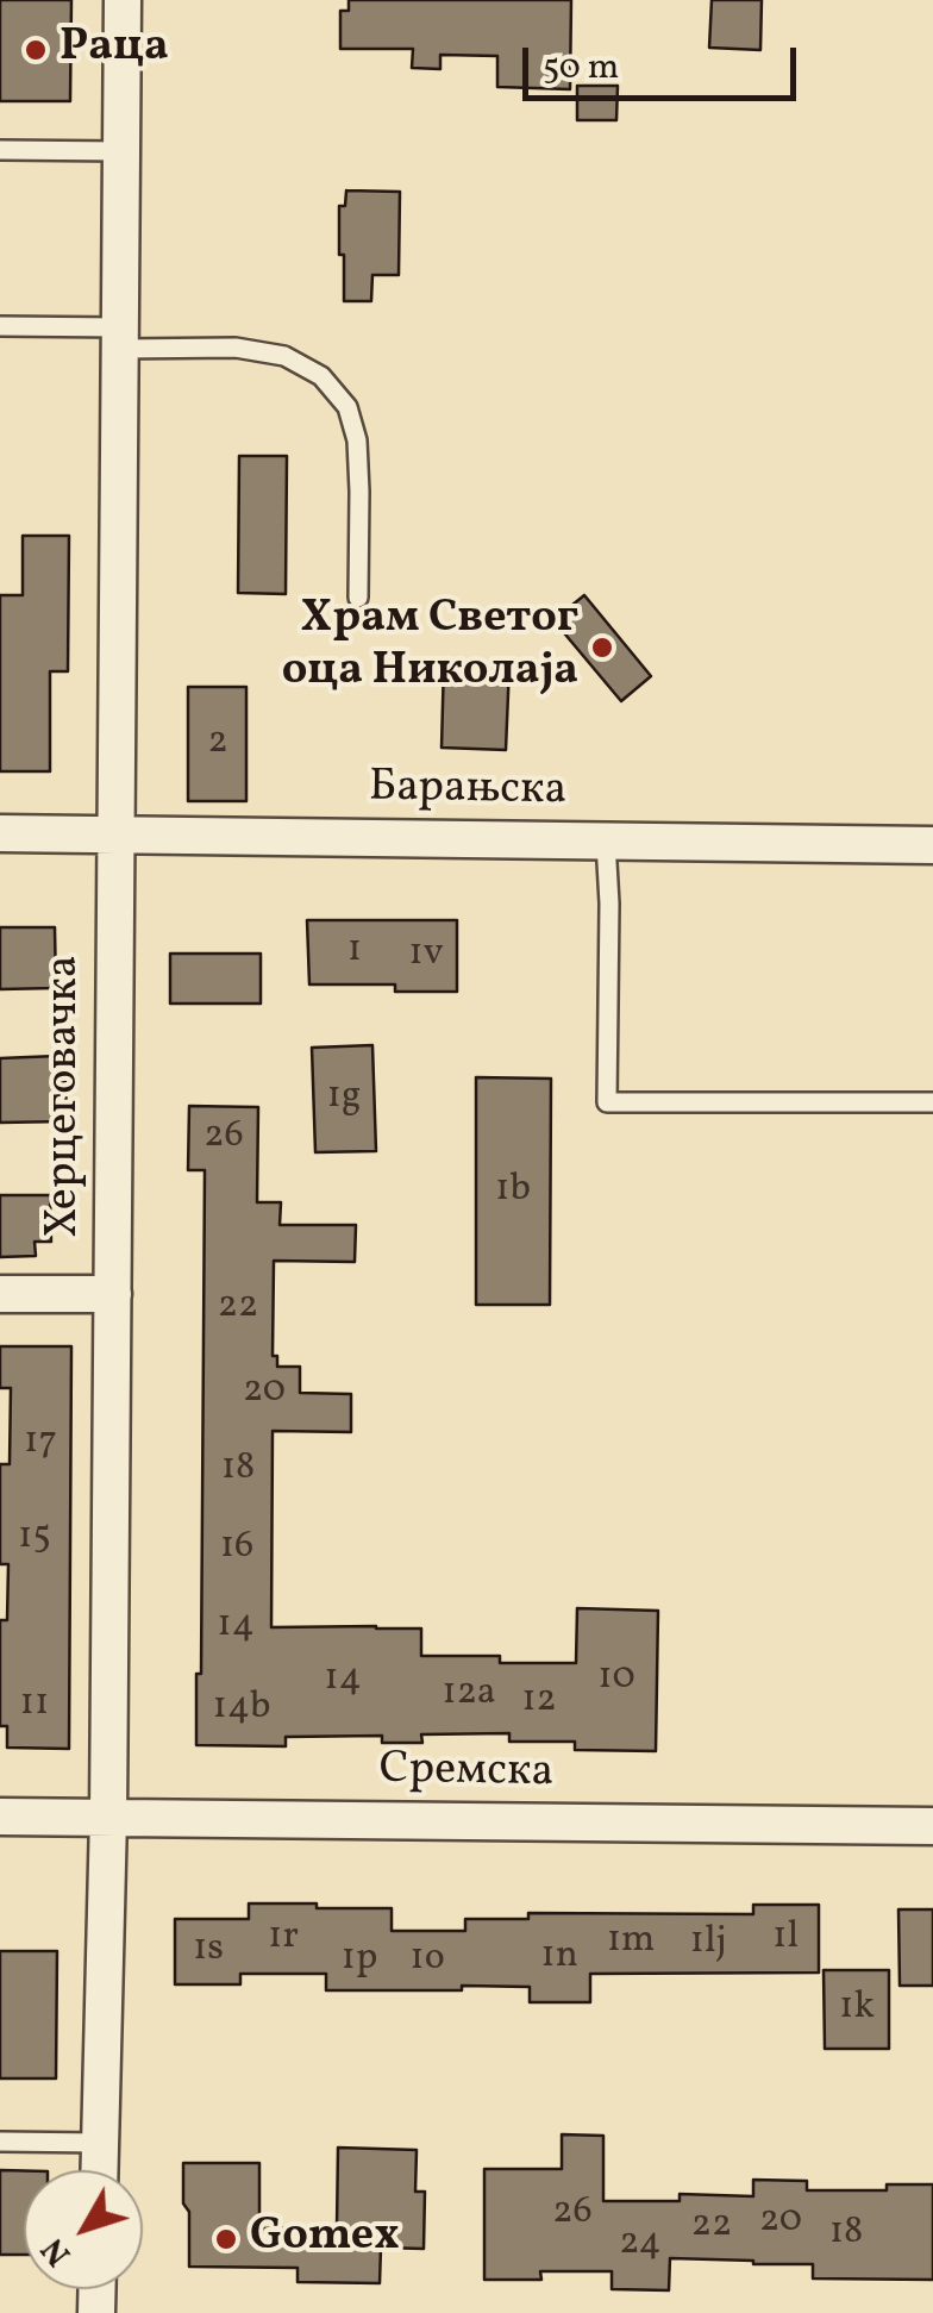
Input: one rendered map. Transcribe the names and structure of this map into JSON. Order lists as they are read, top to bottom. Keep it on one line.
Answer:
{"streets":{"street":["Барањска","Херцеговачка","Сремска"]},"crossings":[["Барањска","Херцеговачка"],["Херцеговачка","Сремска"]],"places":["Раца","Храм Светог оца Николаја","Gomex"],"house_numbers":["2","1","1v","1g","26","1b","22","20","17","18","15","16","14","10","14","12a","12","11","14b","1r","1l","1m","1lj","1s","1n","1p","1o","1k","26","20","22","18","24"],"scale_bar":"50 m","north":"bottom left"}
